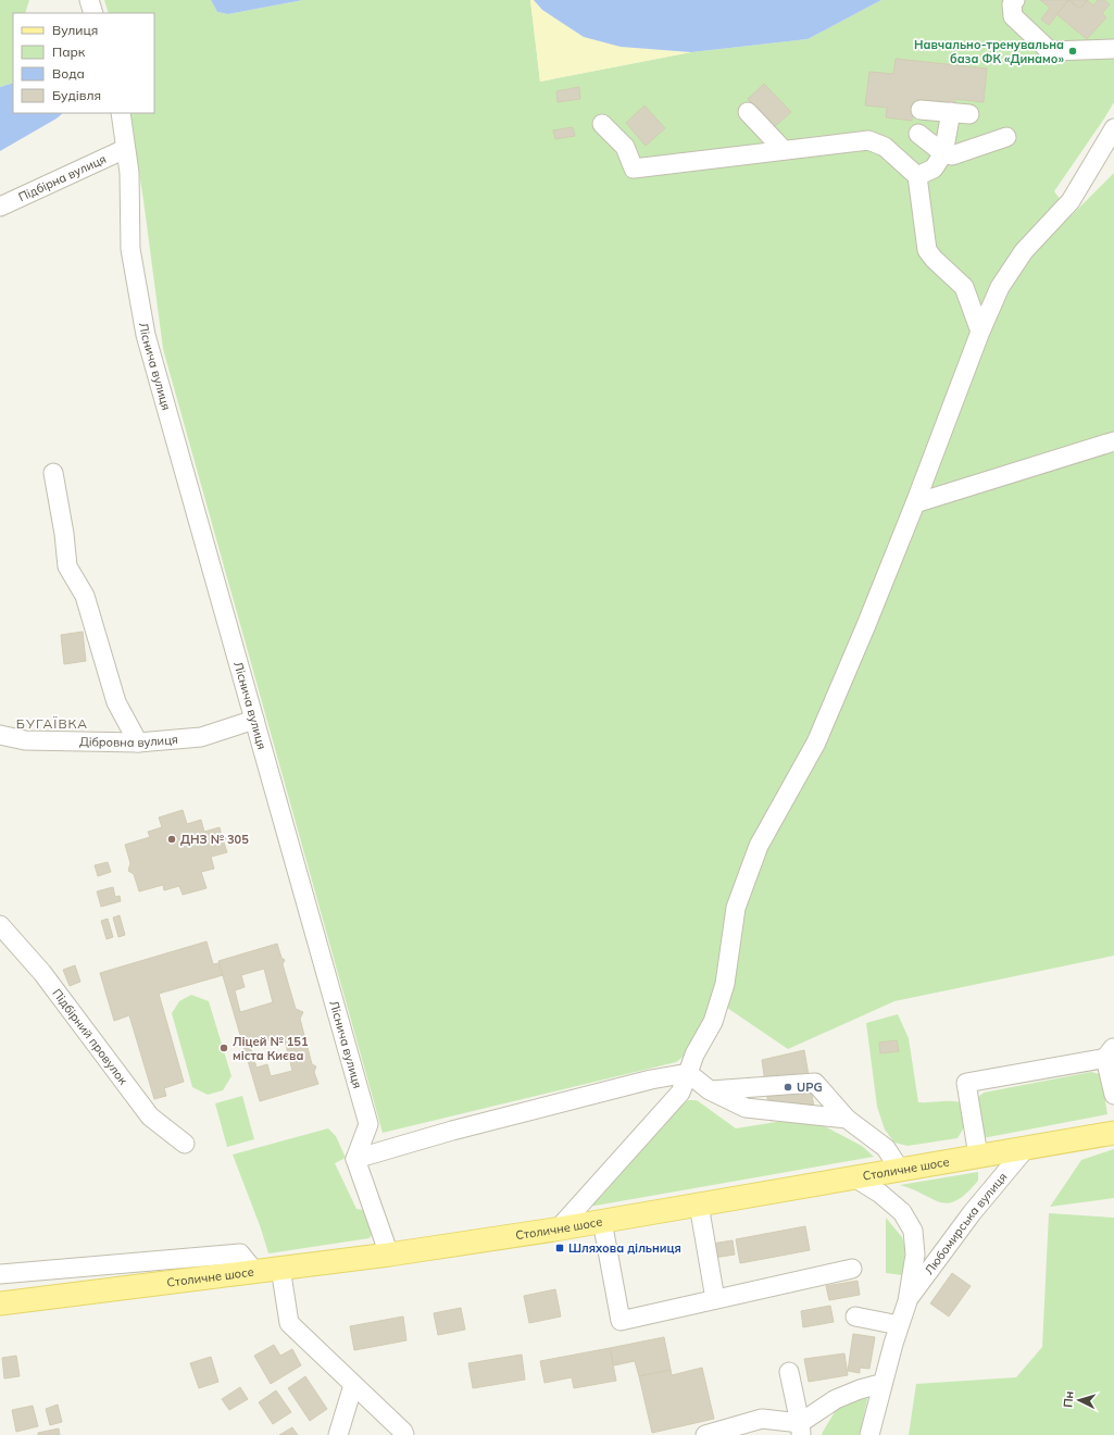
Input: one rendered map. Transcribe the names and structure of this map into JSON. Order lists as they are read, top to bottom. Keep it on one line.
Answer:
{"streets":{"main road":["Столичне шосе"],"street":["Підбірна вулиця","Ліснича вулиця","Дібровна вулиця","Підбірний провулок","Любомирська вулиця"]},"crossings":[["Підбірна вулиця","Ліснича вулиця"],["Ліснича вулиця","Дібровна вулиця"],["Столичне шосе","Любомирська вулиця"]],"districts":["БУГАЇВКА"],"places":{"other":["Навчально-тренувальна база ФК «Динамо»","ДНЗ № 305","Ліцей № 151 міста Києва","UPG"],"transit":["Шляхова дільниця"]},"legend":["Вулиця","Парк","Вода","Будівля"],"north":"left"}
